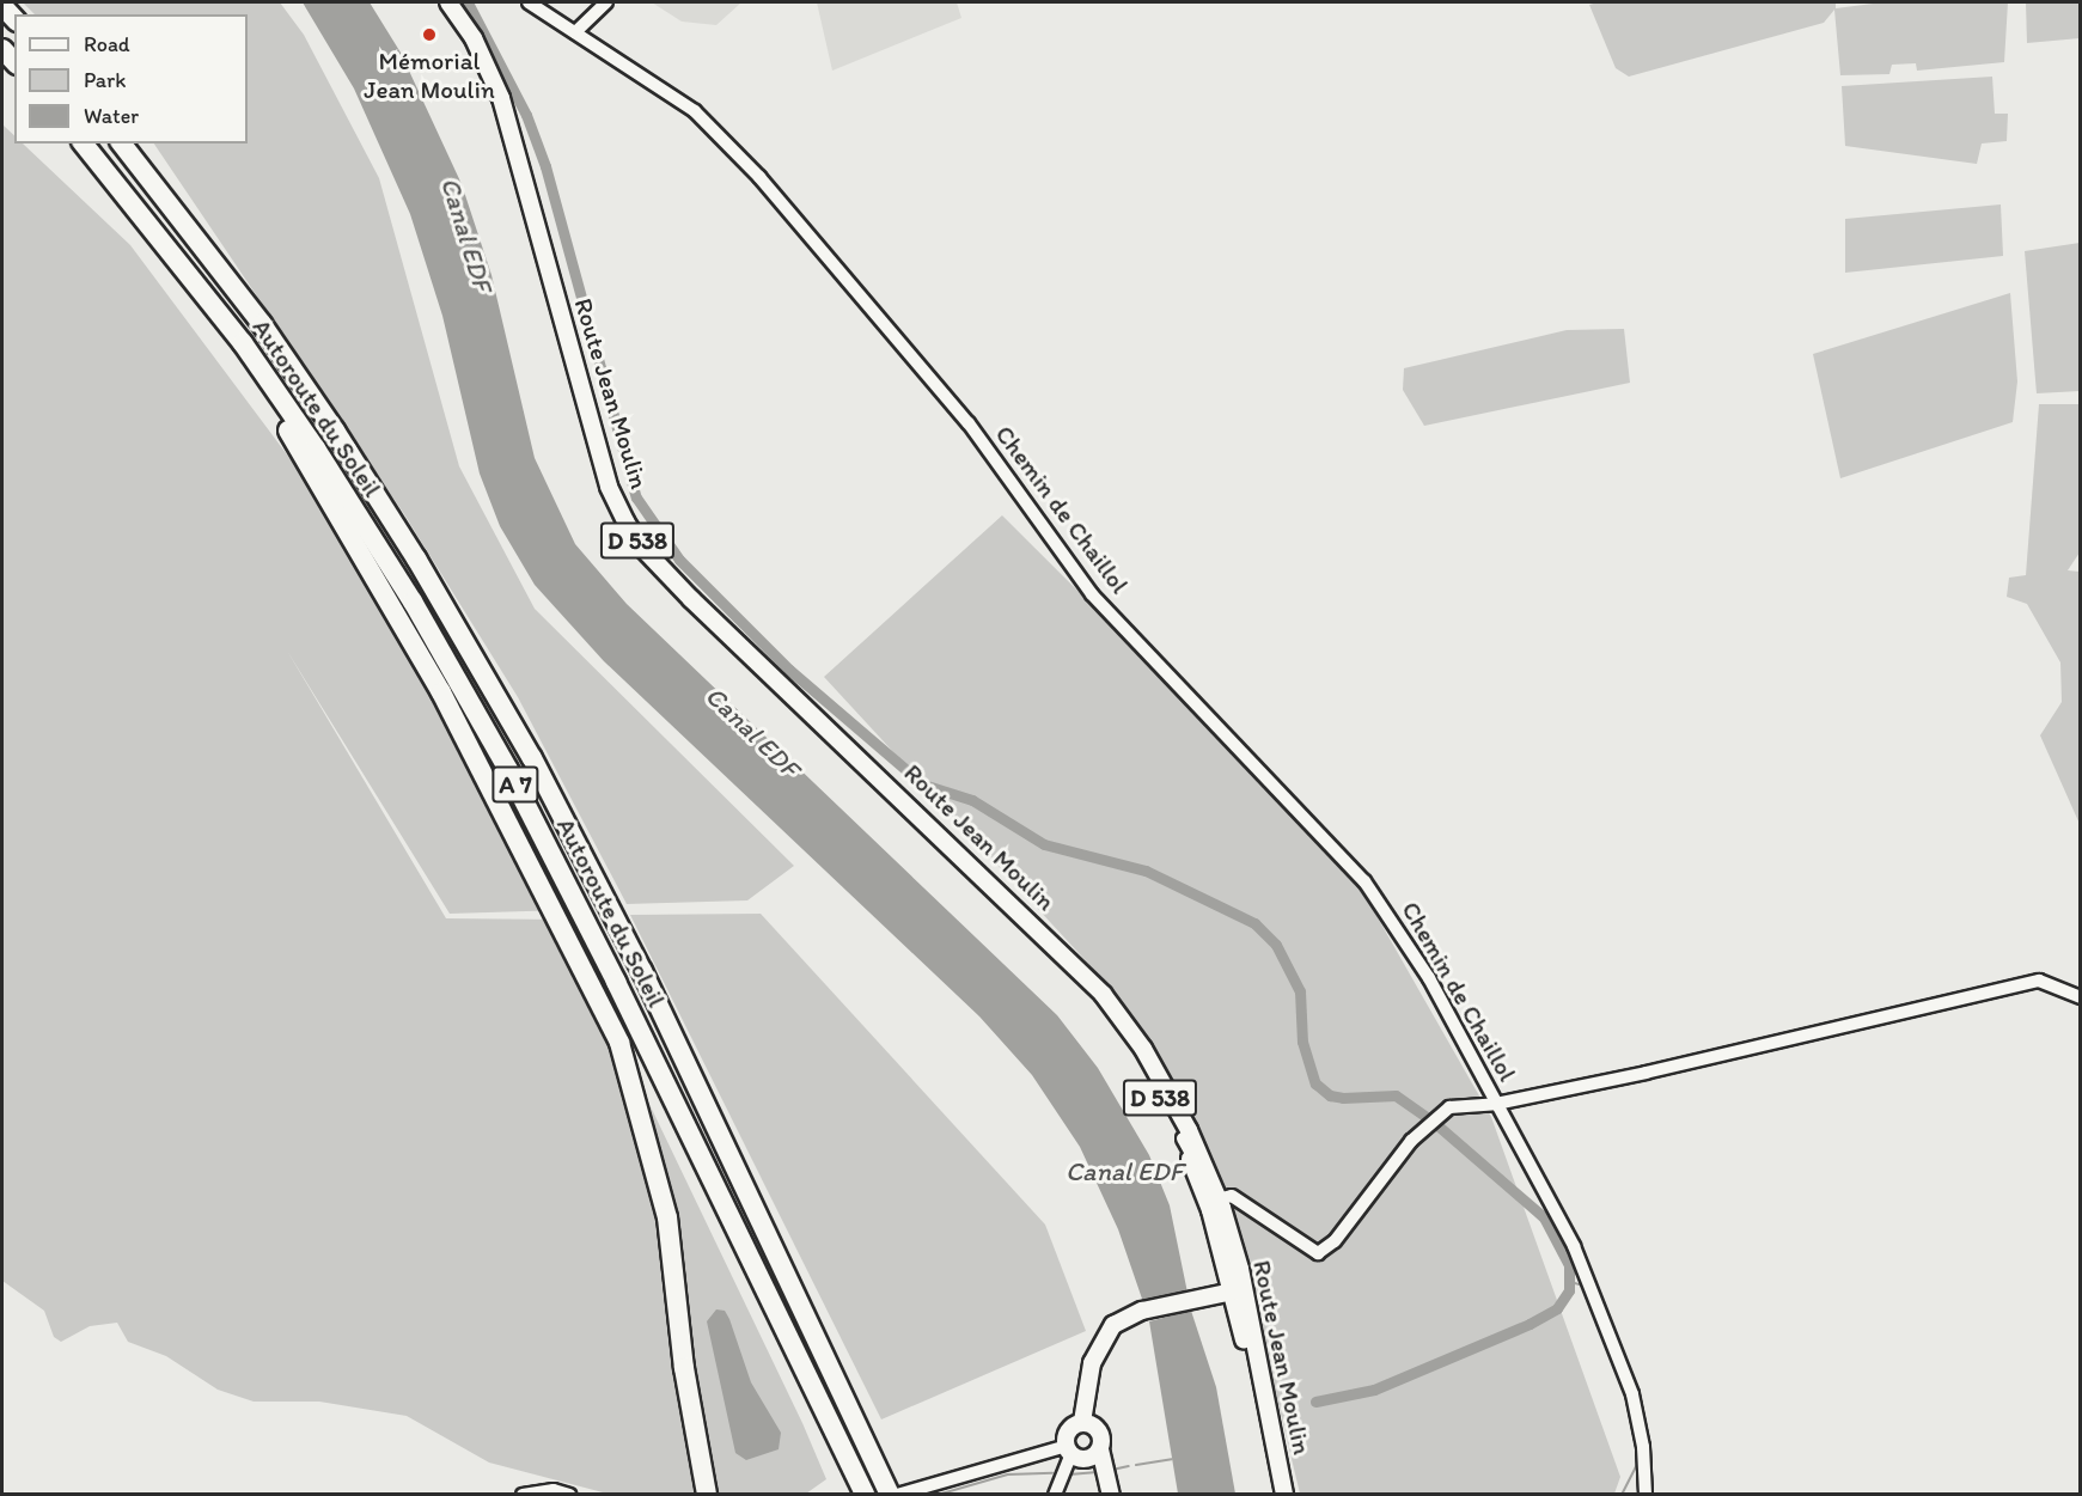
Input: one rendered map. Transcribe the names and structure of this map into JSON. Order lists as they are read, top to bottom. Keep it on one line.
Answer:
{"streets":{"highway":["Autoroute du Soleil","A 7"],"main road":["Route Jean Moulin","D 538"],"street":["Chemin de Chaillol"]},"crossings":[["Route Jean Moulin","D 538"]],"water":["Canal EDF"],"places":["Mémorial Jean Moulin"],"legend":["Road","Park","Water"]}
